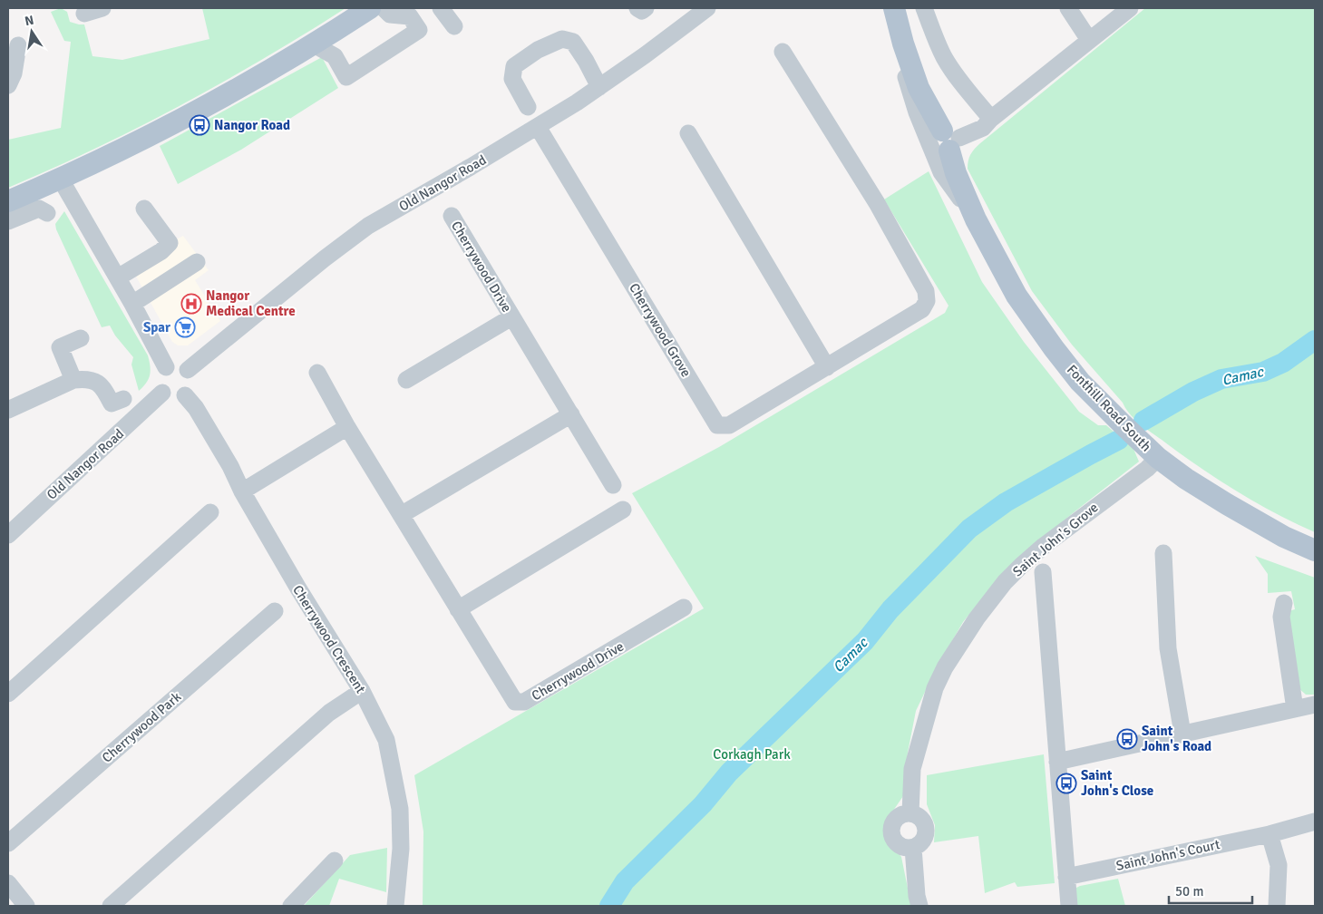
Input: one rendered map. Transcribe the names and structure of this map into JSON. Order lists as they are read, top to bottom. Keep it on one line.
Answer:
{"streets":{"main road":["Fonthill Road South"],"street":["Old Nangor Road","Cherrywood Drive","Cherrywood Grove","Saint John's Grove","Cherrywood Crescent","Cherrywood Park","Saint John's Court"]},"crossings":[["Old Nangor Road","Cherrywood Grove"],["Old Nangor Road","Cherrywood Crescent"],["Fonthill Road South","Saint John's Grove"]],"water":["Camac"],"parks":["Corkagh Park"],"places":{"bus stop":["Nangor Road","Saint John's Road","Saint John's Close"],"hospital":["Nangor Medical Centre"],"supermarket":["Spar"]},"scale_bar":"50 m","north":"top"}
